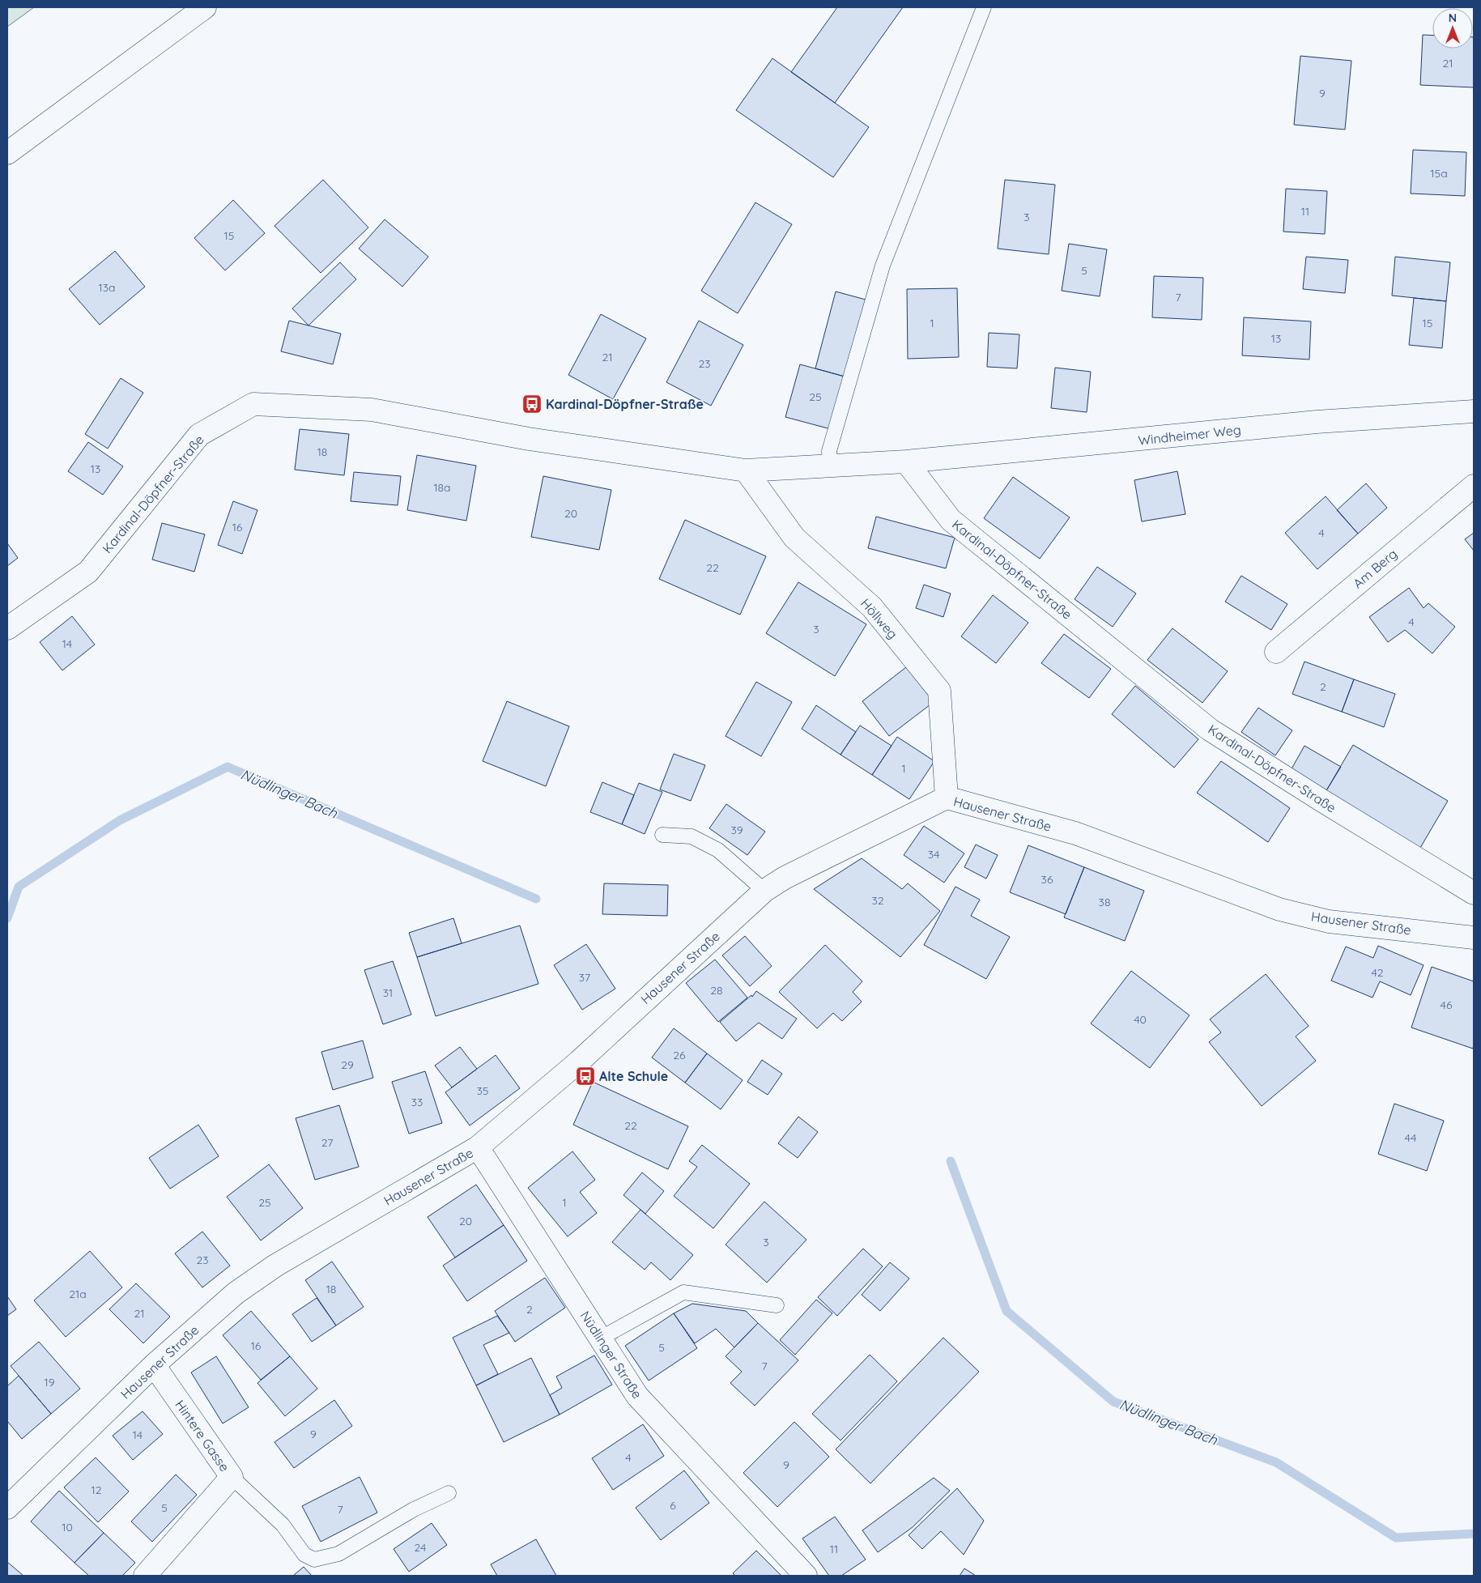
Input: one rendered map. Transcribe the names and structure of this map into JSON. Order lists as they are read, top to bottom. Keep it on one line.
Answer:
{"streets":{"street":["Windheimer Weg","Kardinal-Döpfner-Straße","Am Berg","Höllweg","Hausener Straße","Nüdlinger Straße","Hintere Gasse"]},"crossings":[["Windheimer Weg","Kardinal-Döpfner-Straße"],["Kardinal-Döpfner-Straße","Höllweg"],["Höllweg","Hausener Straße"],["Hausener Straße","Nüdlinger Straße"],["Hausener Straße","Hintere Gasse"]],"water":["Nüdlinger Bach"],"places":{"bus stop":["Kardinal-Döpfner-Straße","Alte Schule"]},"house_numbers":["21","9","15a","11","3","15","5","13a","7","1","15","13","21","23","25","18","13","18a","20","16","4","22","4","3","14","2","1","39","34","36","32","38","42","37","28","31","46","40","26","29","35","33","22","44","27","25","1","20","3","23","18","21a","2","21","16","5","7","19","9","14","4","9","12","6","5","7","10","24","11"],"north":"top"}
